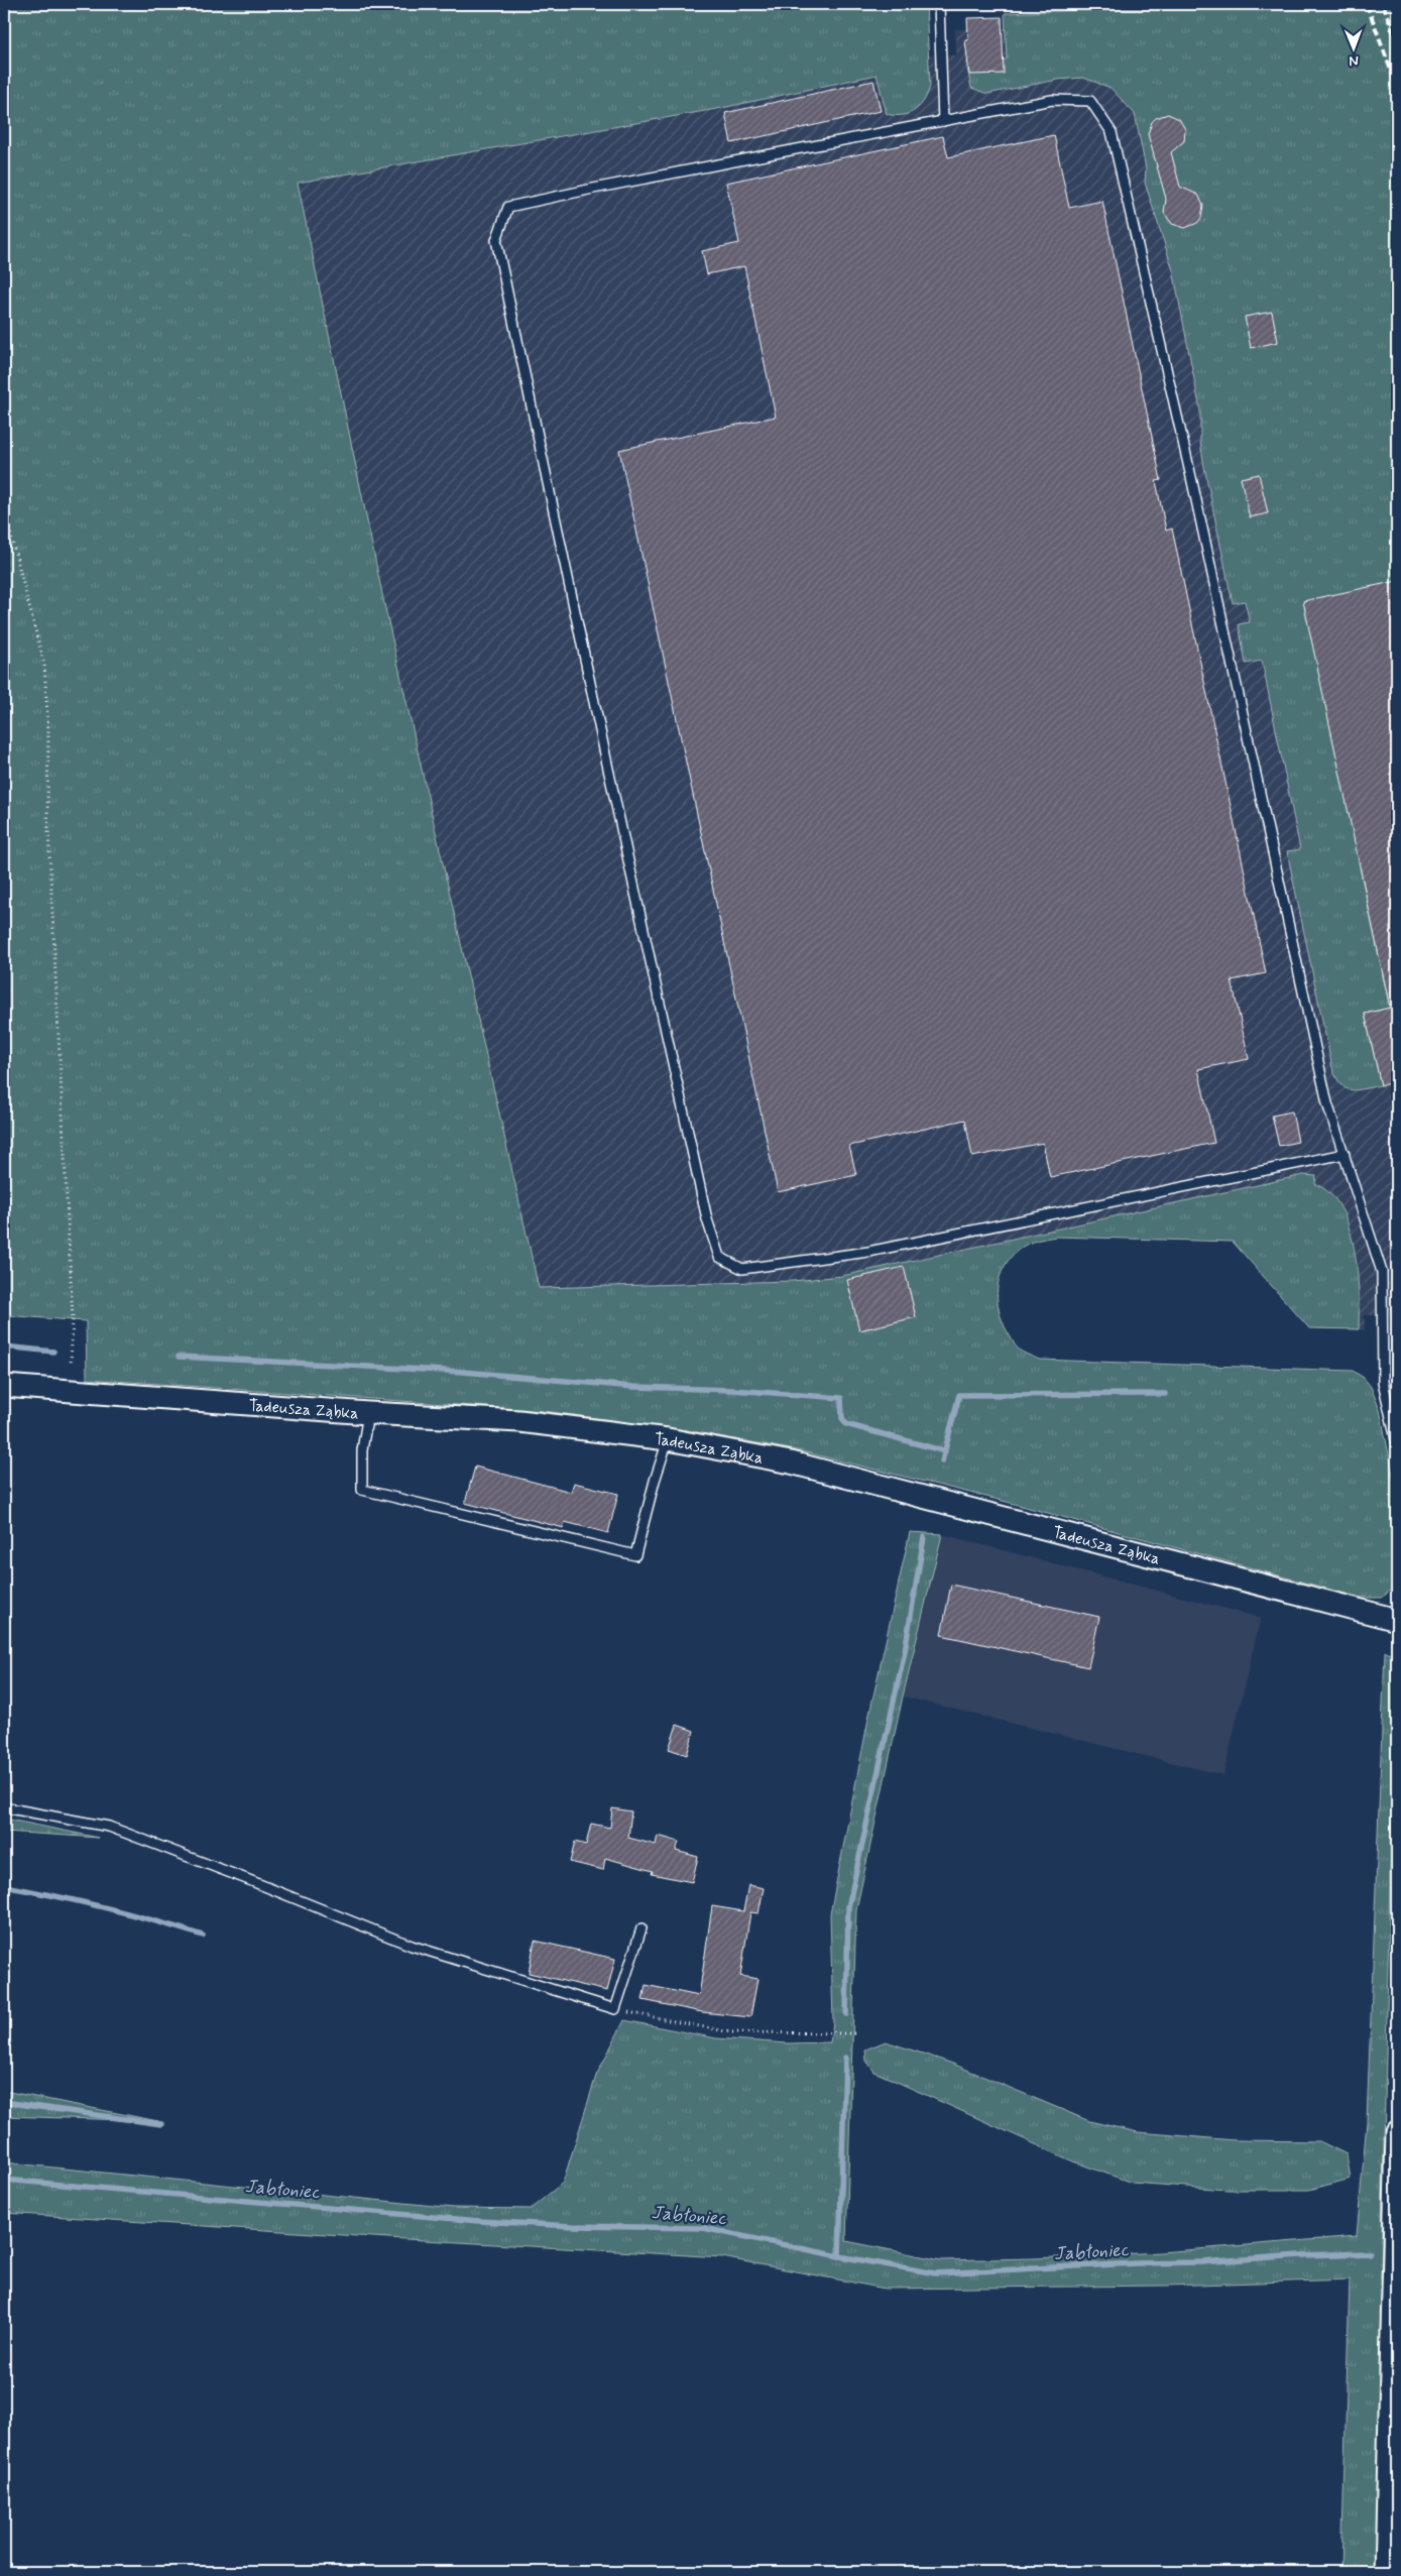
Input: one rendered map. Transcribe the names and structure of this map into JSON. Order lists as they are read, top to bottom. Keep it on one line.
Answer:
{"streets":{"street":["Tadeusza Ząbka"]},"water":["Jabłoniec"],"north":"bottom"}
